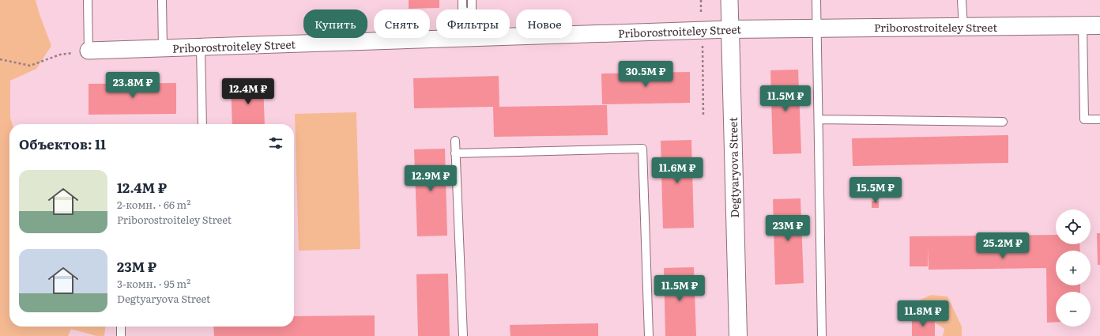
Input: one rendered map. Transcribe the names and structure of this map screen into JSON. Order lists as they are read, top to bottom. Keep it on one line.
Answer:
{"streets":{"street":["Priborostroiteley Street","Degtyaryova Street"]},"crossings":[["Priborostroiteley Street","Degtyaryova Street"]],"page":{"chip":["Купить","Снять","Фильтры","Новое"],"price":["30.5M ₽","23.8M ₽","12.4M ₽","11.5M ₽","11.6M ₽","12.9M ₽","15.5M ₽","23M ₽","25.2M ₽","11.5M ₽","11.8M ₽"],"heading":"Объектов: 11","list":[{"name":"12.4M ₽","note":"2-комн. · 66 m² · Priborostroiteley Street"},{"name":"23M ₽","note":"3-комн. · 95 m² · Degtyaryova Street"}],"map_buttons":["+","−"]}}
